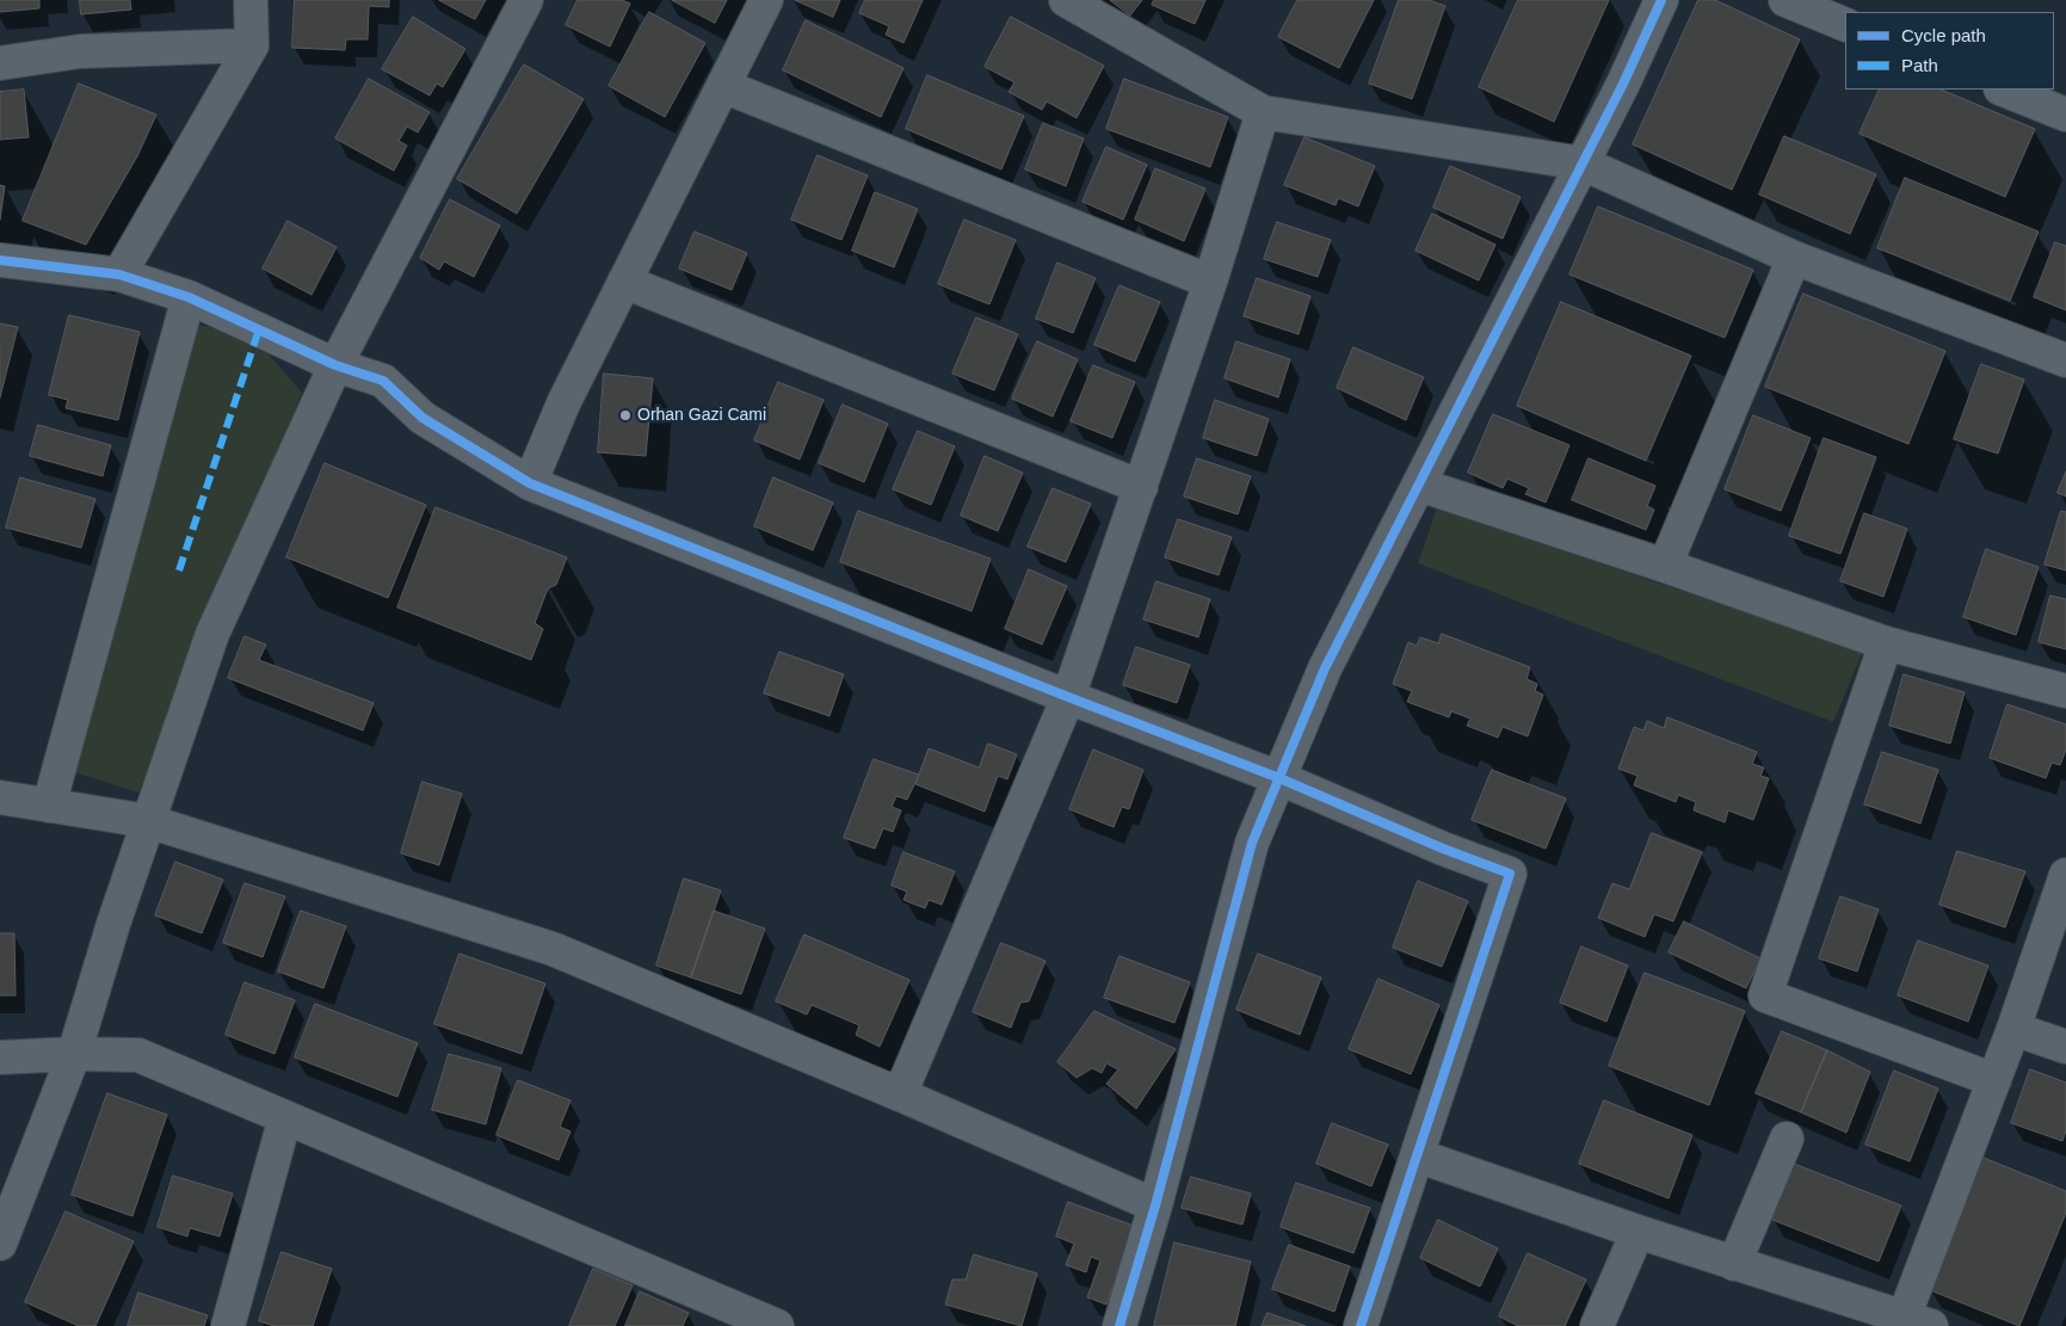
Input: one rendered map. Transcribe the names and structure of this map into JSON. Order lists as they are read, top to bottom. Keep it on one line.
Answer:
{"places":["Orhan Gazi Cami"],"legend":["Cycle path","Path"]}
